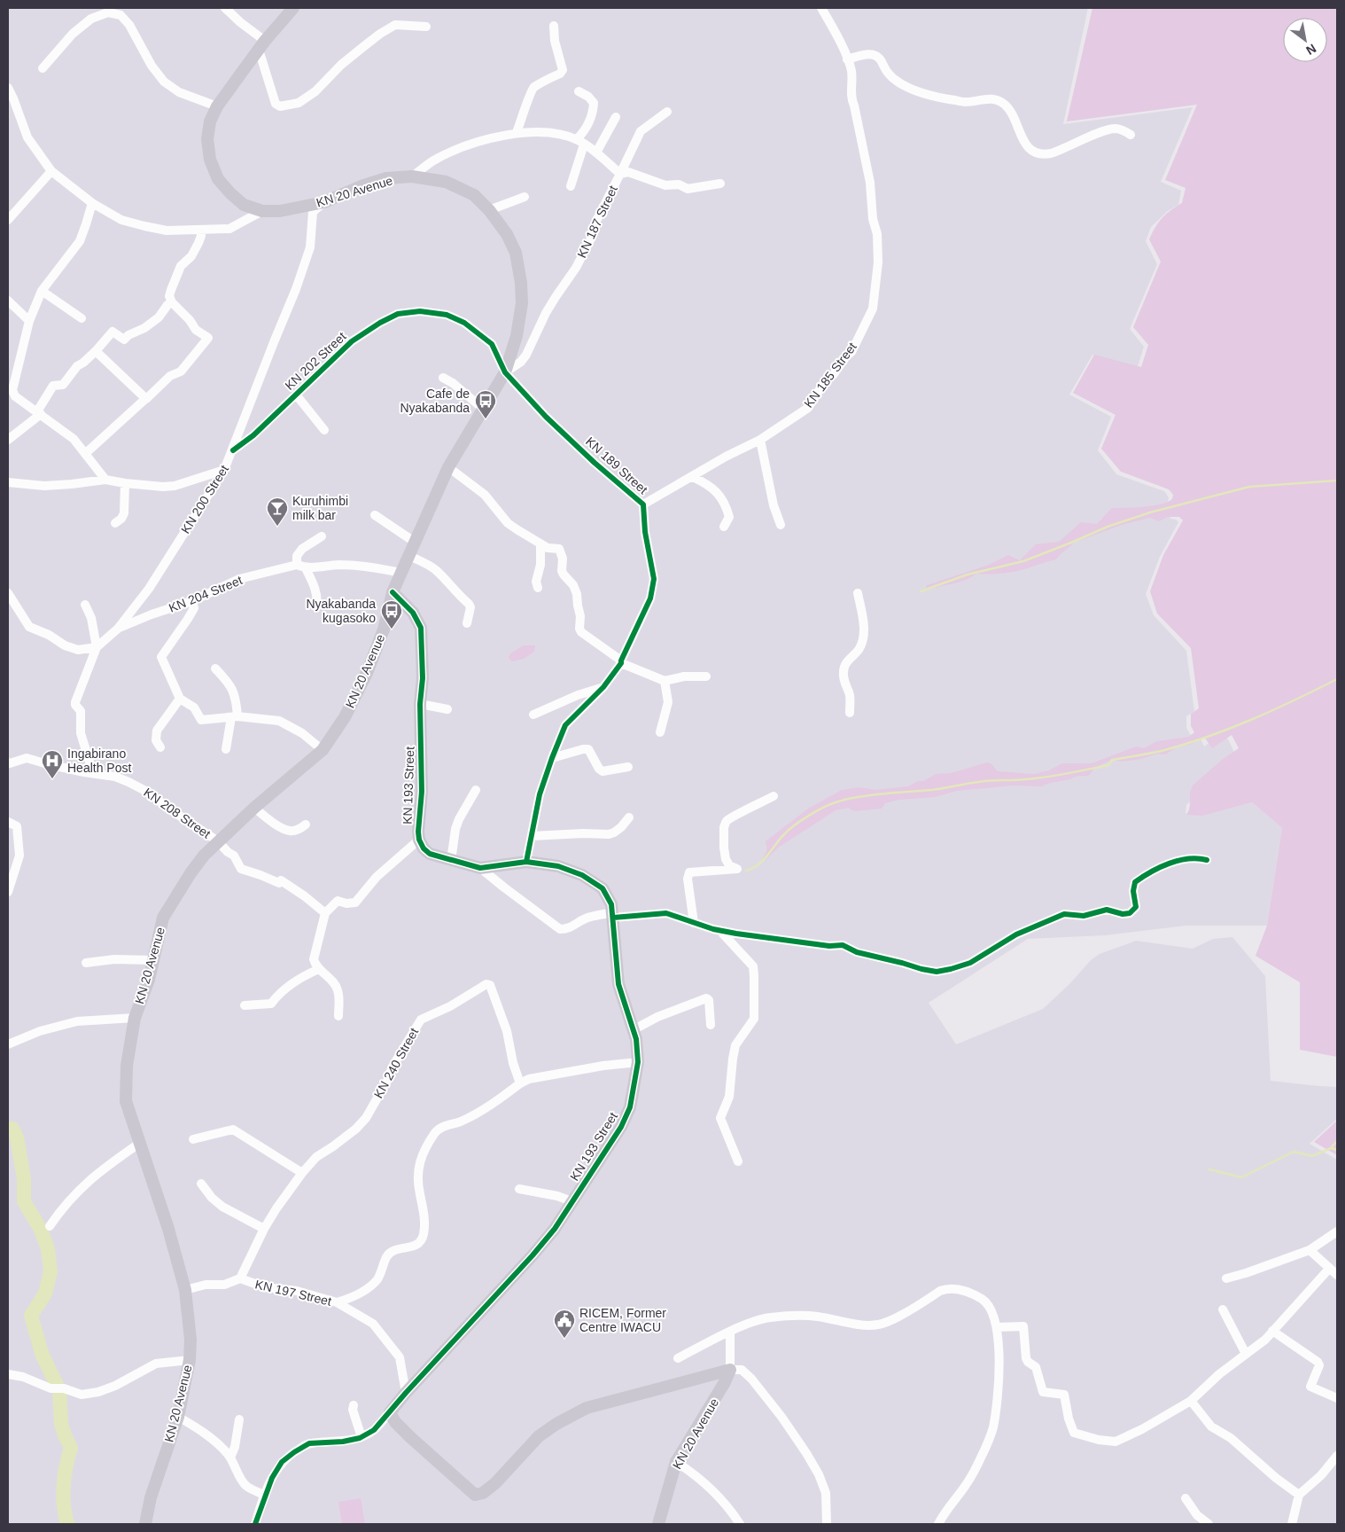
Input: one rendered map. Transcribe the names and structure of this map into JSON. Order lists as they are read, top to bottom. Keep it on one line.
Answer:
{"streets":{"main road":["KN 20 Avenue","KN 193 Street"],"street":["KN 187 Street","KN 202 Street","KN 185 Street","KN 189 Street","KN 200 Street","KN 204 Street","KN 208 Street","KN 240 Street","KN 197 Street"]},"crossings":[["KN 20 Avenue","KN 187 Street"],["KN 20 Avenue","KN 202 Street"],["KN 20 Avenue","KN 189 Street"],["KN 20 Avenue","KN 200 Street"],["KN 20 Avenue","KN 193 Street"],["KN 20 Avenue","KN 208 Street"],["KN 20 Avenue","KN 197 Street"],["KN 187 Street","KN 202 Street"],["KN 187 Street","KN 189 Street"],["KN 202 Street","KN 189 Street"],["KN 202 Street","KN 200 Street"],["KN 185 Street","KN 189 Street"],["KN 189 Street","KN 193 Street"],["KN 200 Street","KN 204 Street"],["KN 193 Street","KN 197 Street"],["KN 240 Street","KN 197 Street"]],"places":{"bus stop":["Cafe de Nyakabanda","Nyakabanda kugasoko"],"bar":["Kuruhimbi milk bar"],"hospital":["Ingabirano Health Post"],"public building":["RICEM, Former Centre IWACU"]},"north":"bottom right"}
